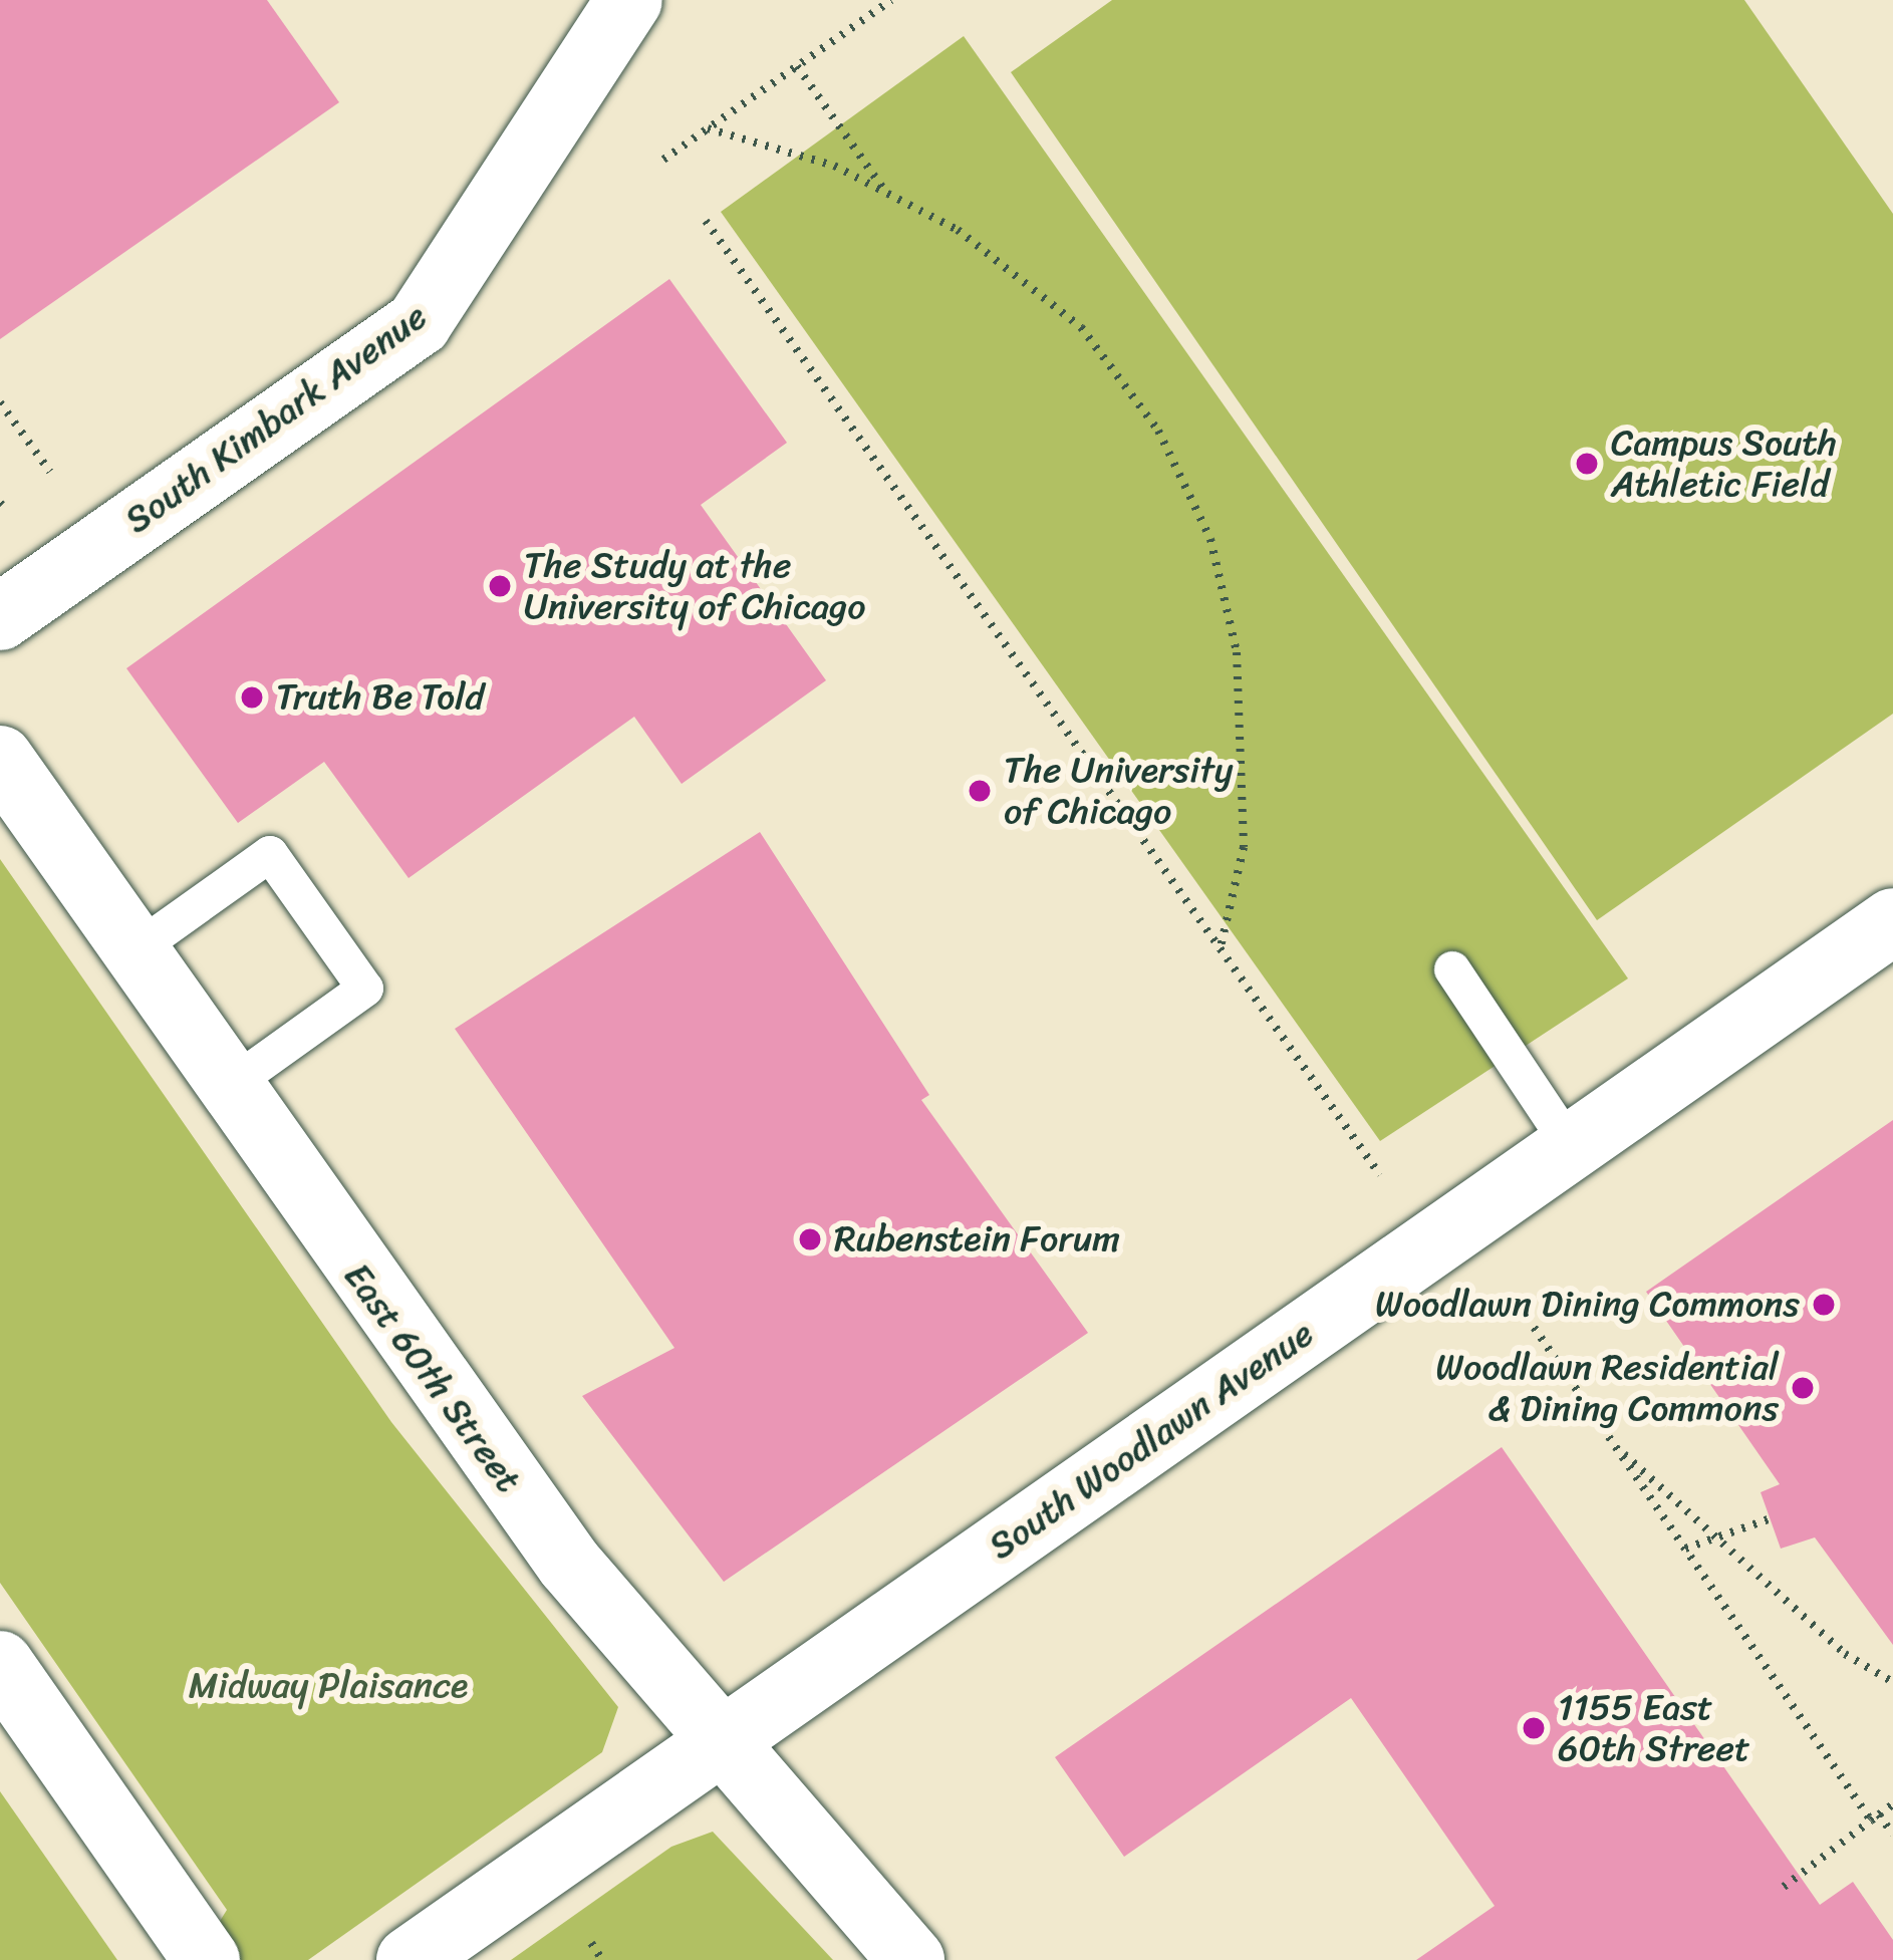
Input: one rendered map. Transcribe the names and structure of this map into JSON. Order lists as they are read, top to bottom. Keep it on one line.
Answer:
{"streets":{"street":["South Kimbark Avenue","East 60th Street","South Woodlawn Avenue"]},"crossings":[["East 60th Street","South Woodlawn Avenue"]],"parks":["Midway Plaisance"],"places":["Campus South Athletic Field","The Study at the University of Chicago","Truth Be Told","The University of Chicago","Rubenstein Forum","Woodlawn Dining Commons","Woodlawn Residential & Dining Commons","1155 East 60th Street"]}
